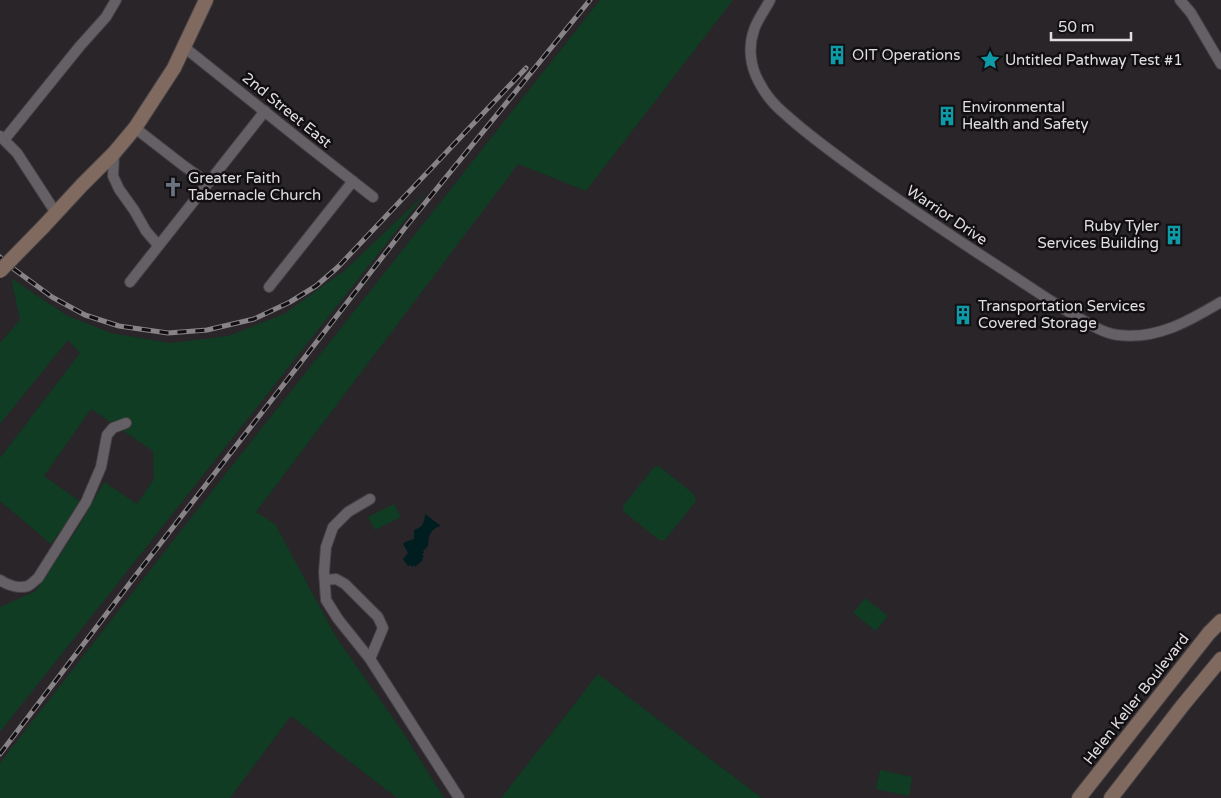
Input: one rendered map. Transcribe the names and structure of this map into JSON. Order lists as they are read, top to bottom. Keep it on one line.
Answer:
{"streets":{"street":["2nd Street East","Warrior Drive","Helen Keller Boulevard"]},"places":{"building":["OIT Operations","Environmental Health and Safety","Ruby Tyler Services Building","Transportation Services Covered Storage"],"place":["Untitled Pathway Test #1"],"church":["Greater Faith Tabernacle Church"]},"scale_bar":"50 m"}
